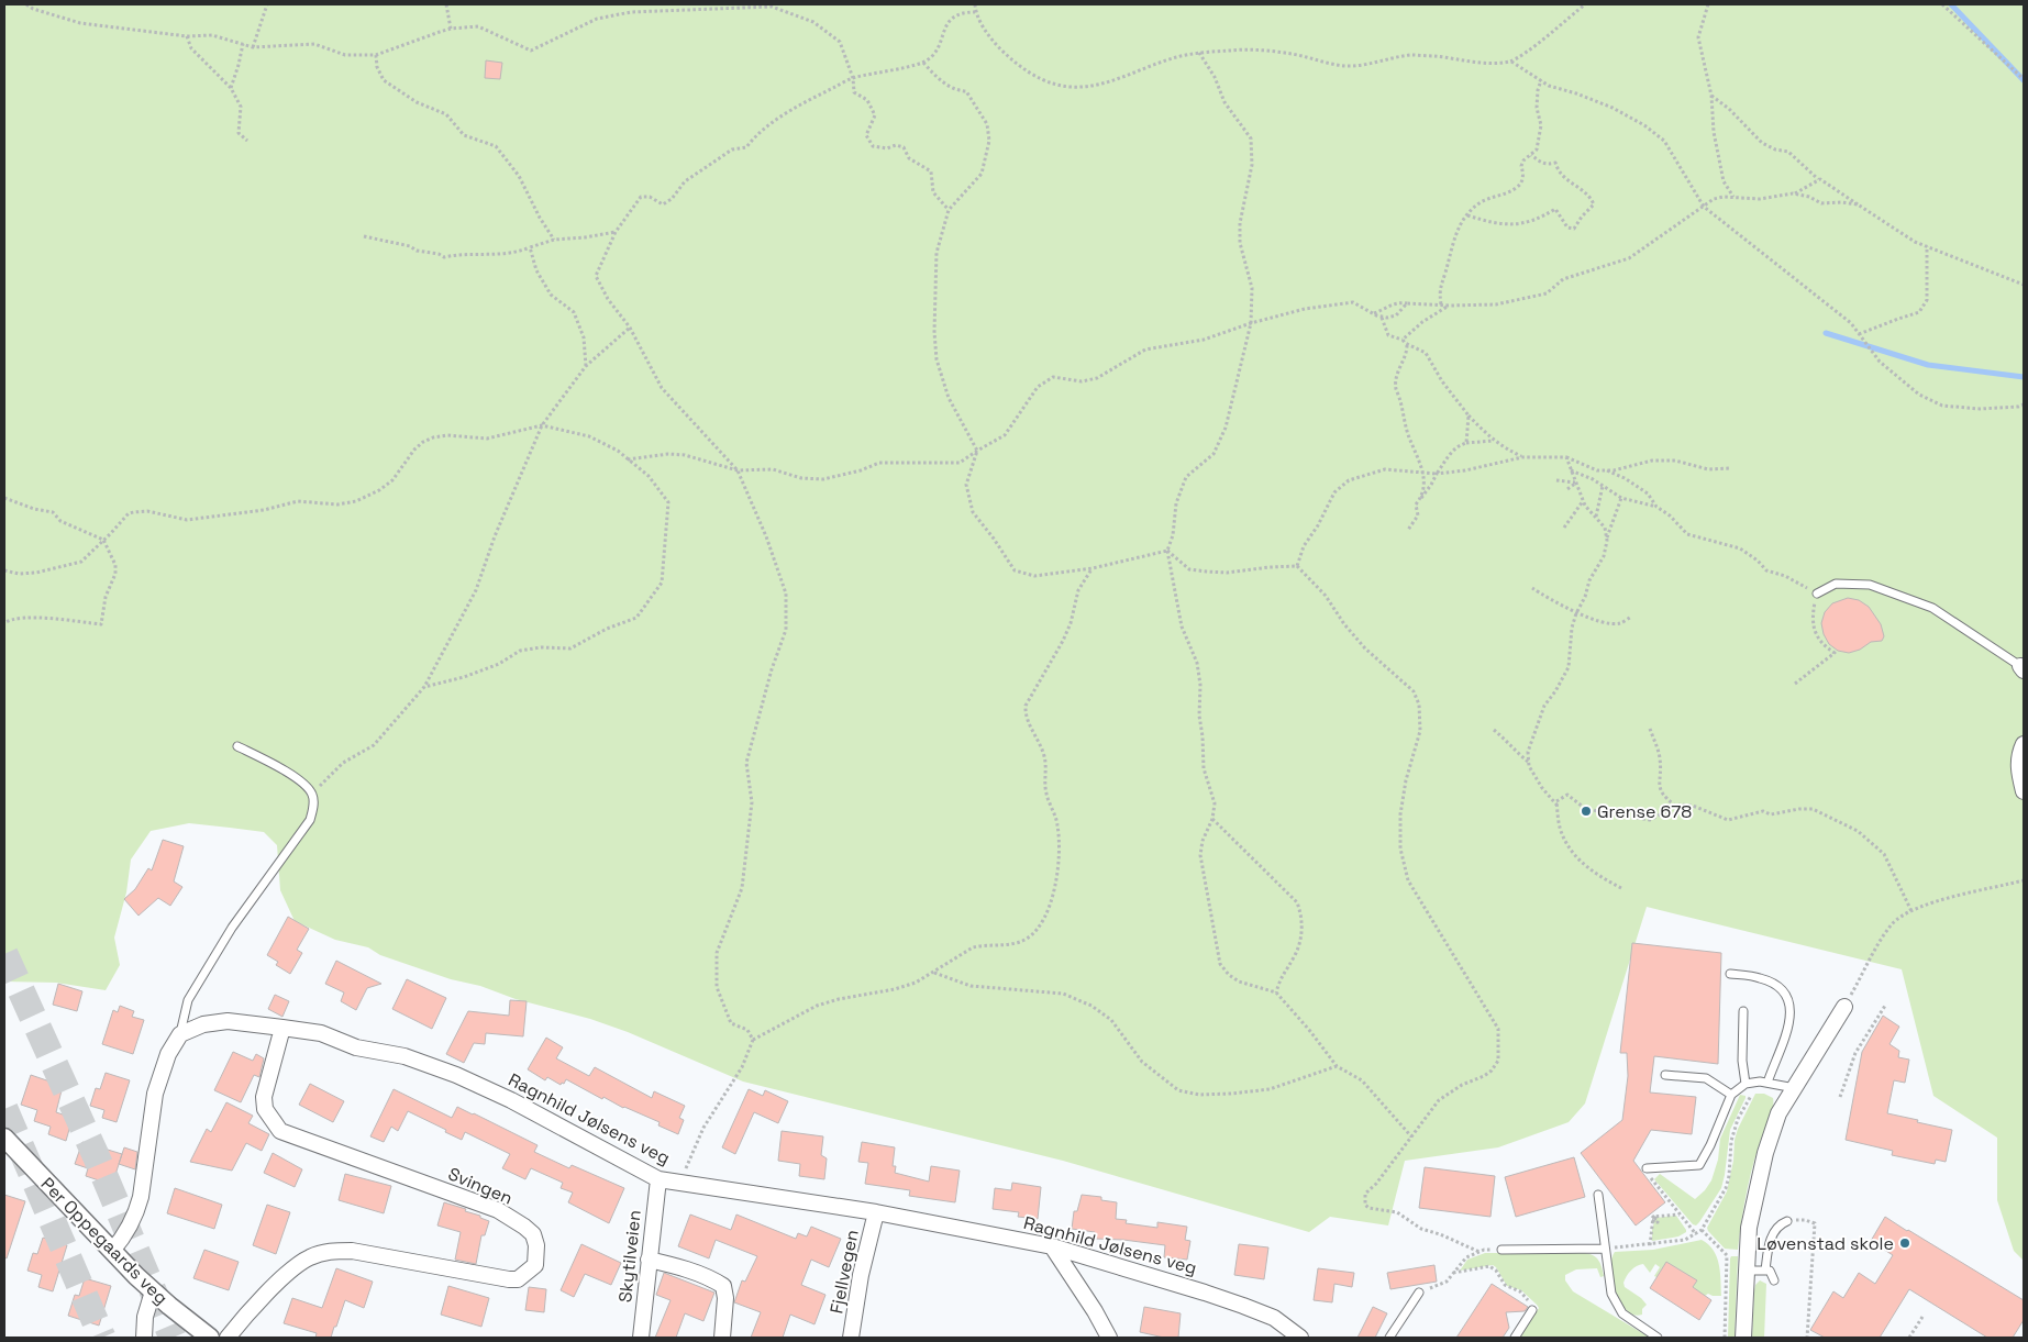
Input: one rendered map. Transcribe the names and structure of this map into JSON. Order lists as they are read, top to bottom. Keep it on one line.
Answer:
{"streets":{"street":["Ragnhild Jølsens veg","Svingen","Per Oppegaards veg","Skytilveien","Fjellvegen"]},"crossings":[["Ragnhild Jølsens veg","Svingen"],["Ragnhild Jølsens veg","Skytilveien"],["Ragnhild Jølsens veg","Fjellvegen"]],"places":["Grense 678","Løvenstad skole"]}
